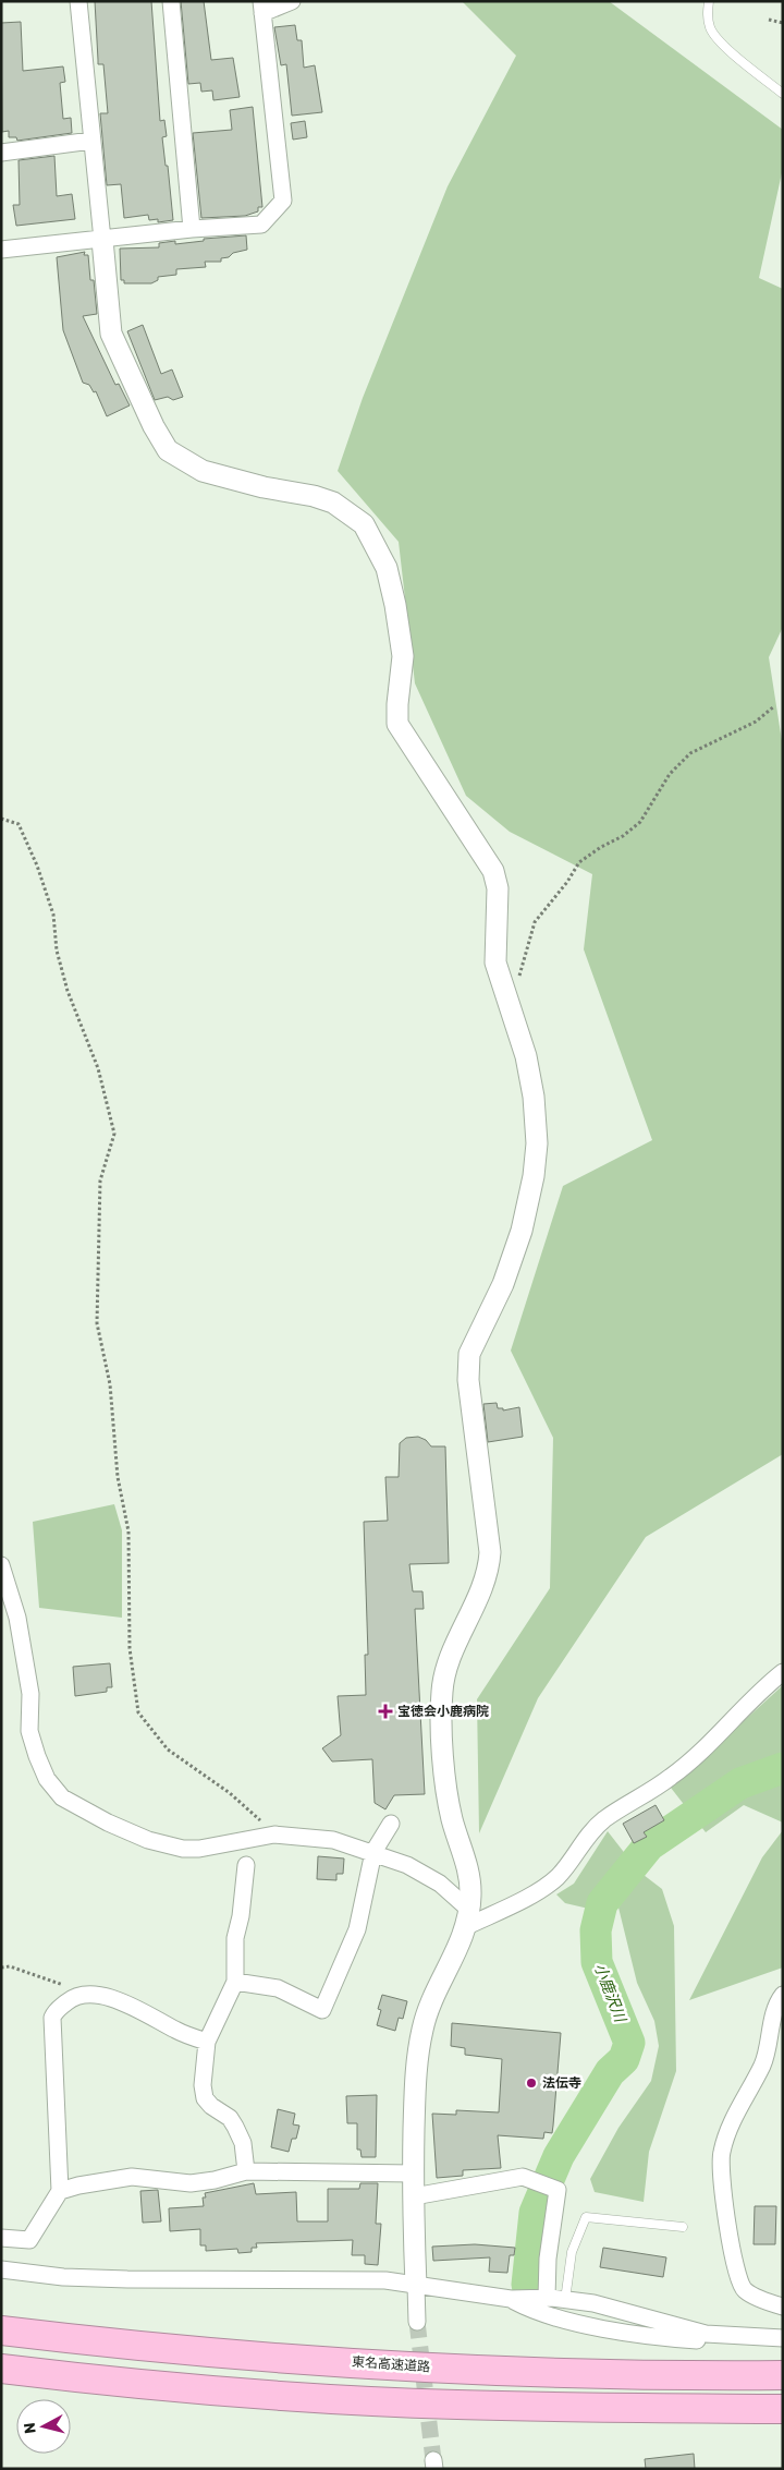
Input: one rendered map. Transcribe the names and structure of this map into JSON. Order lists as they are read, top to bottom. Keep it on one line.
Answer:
{"streets":{"highway":["東名高速道路"]},"water":["小鹿沢川"],"places":{"health":["宝徳会小鹿病院"],"other":["法伝寺"]},"north":"left"}
